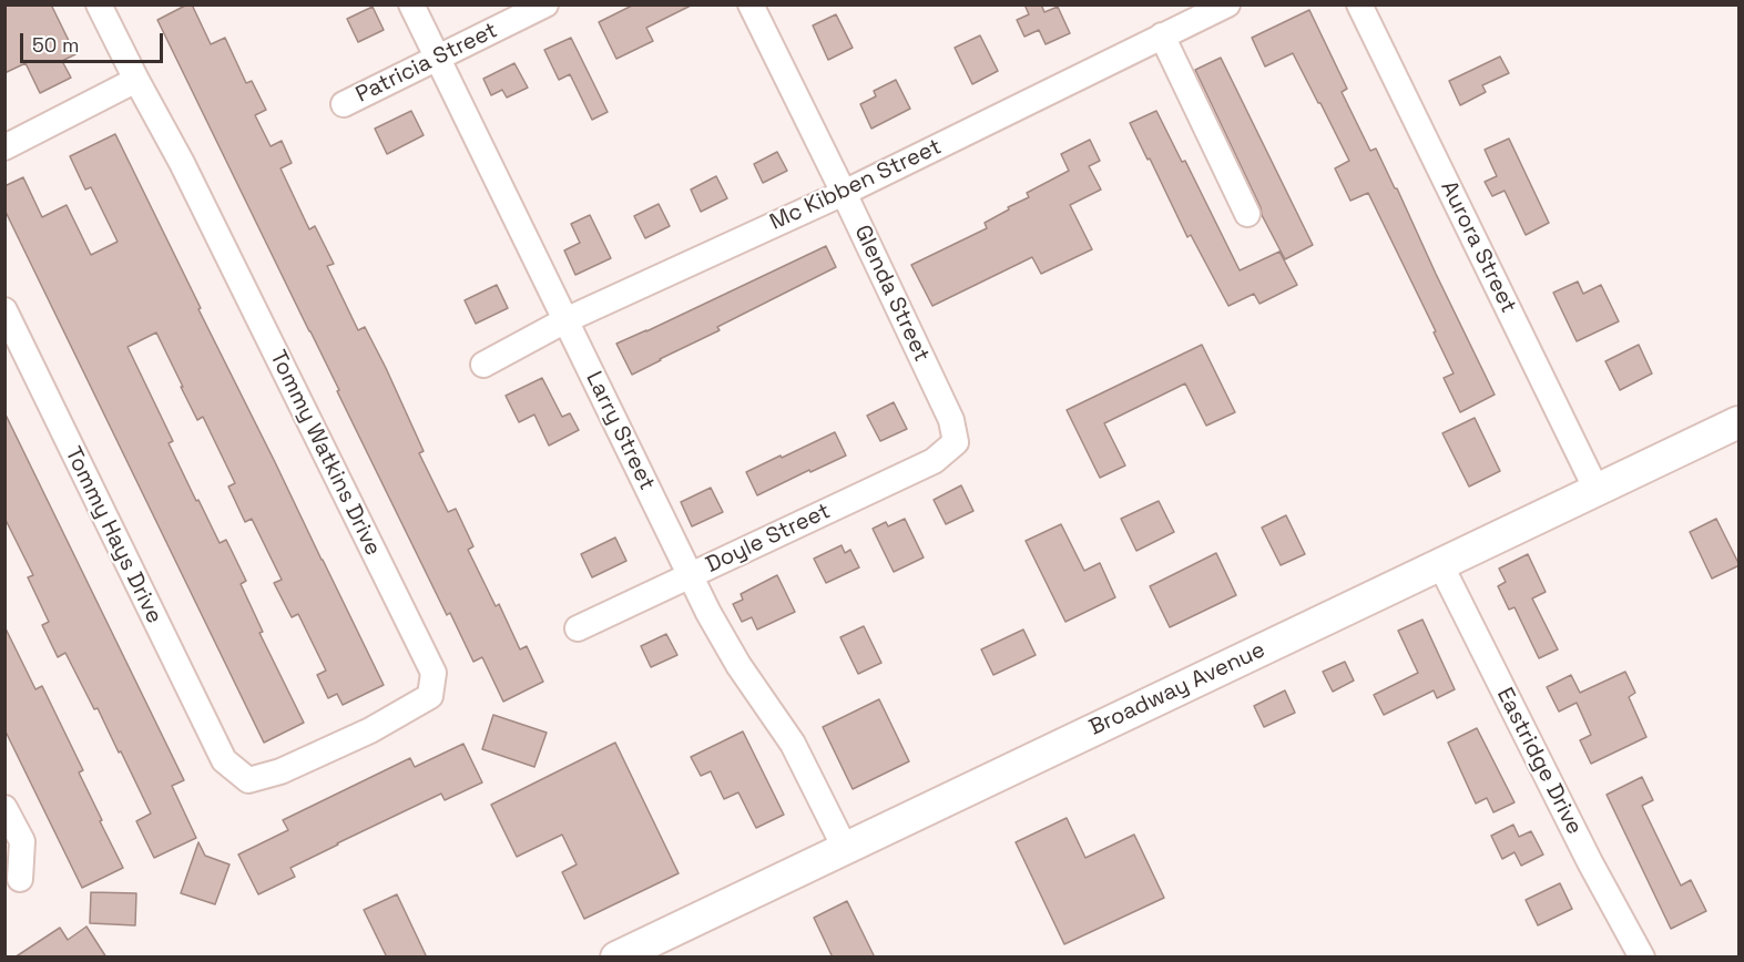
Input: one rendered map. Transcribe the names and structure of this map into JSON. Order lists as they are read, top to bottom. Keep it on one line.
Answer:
{"streets":{"main road":["Broadway Avenue"],"street":["Patricia Street","Mc Kibben Street","Aurora Street","Glenda Street","Larry Street","Tommy Watkins Drive","Tommy Hays Drive","Doyle Street","Eastridge Drive"]},"crossings":[["Patricia Street","Larry Street"],["Mc Kibben Street","Glenda Street"],["Mc Kibben Street","Larry Street"],["Aurora Street","Broadway Avenue"],["Glenda Street","Doyle Street"],["Larry Street","Doyle Street"],["Larry Street","Broadway Avenue"],["Tommy Watkins Drive","Tommy Hays Drive"],["Broadway Avenue","Eastridge Drive"]],"scale_bar":"50 m"}
